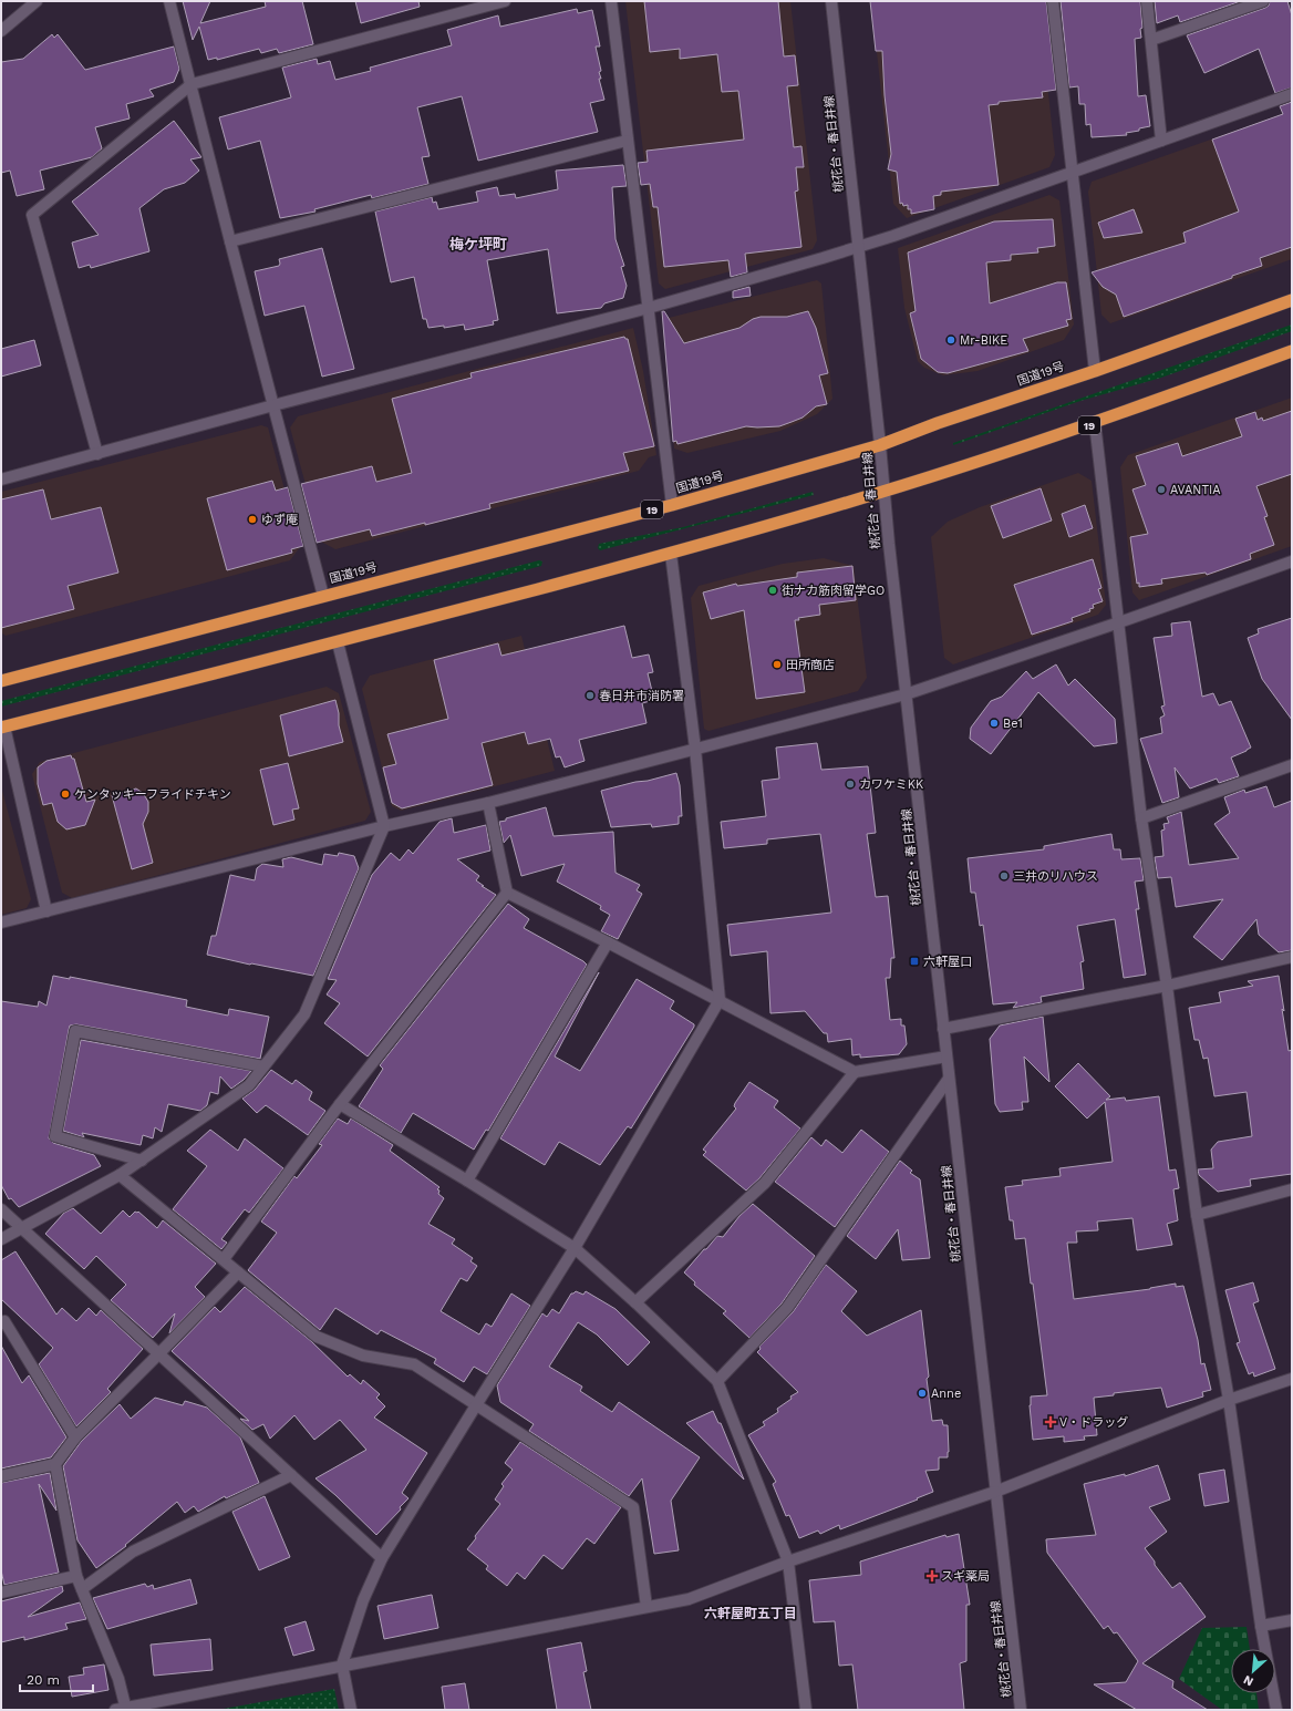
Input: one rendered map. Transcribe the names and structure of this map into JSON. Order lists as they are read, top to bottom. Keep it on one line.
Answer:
{"streets":{"highway":["国道19号","19"],"street":["桃花台・春日井線"]},"crossings":[["桃花台・春日井線","国道19号"],["桃花台・春日井線","19"]],"districts":["梅ケ坪町","六軒屋町五丁目"],"places":{"other":["Mr-BIKE","AVANTIA","ゆず庵","街ナカ筋肉留学GO","田所商店","春日井市消防署","Be1","カワケミKK","ケンタッキーフライドチキン","三井のリハウス","Anne"],"transit":["六軒屋口"],"health":["V・ドラッグ","スギ薬局"]},"scale_bar":"20 m","north":"bottom left"}
